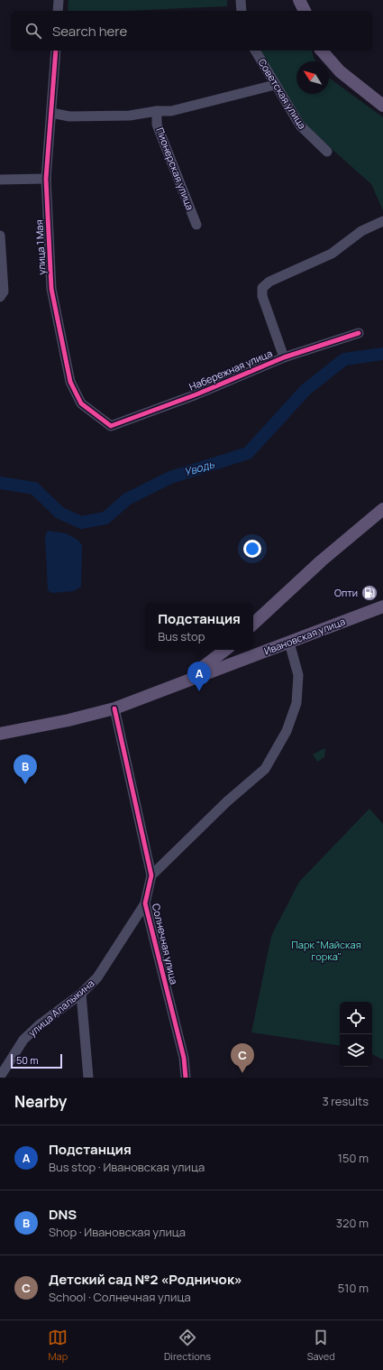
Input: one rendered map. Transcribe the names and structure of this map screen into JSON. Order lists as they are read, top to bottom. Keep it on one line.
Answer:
{"streets":{"main road":["Ивановская улица"],"street":["Советская улица","Пионерская улица","улица 1 Мая","Набережная улица","Солнечная улица","улица Алалыкина"]},"crossings":[["улица 1 Мая","Набережная улица"],["Ивановская улица","Солнечная улица"],["Солнечная улица","улица Алалыкина"]],"water":["Уводь"],"parks":["Парк \"Майская горка\""],"places":{"fuel station":["Опти"]},"scale_bar":"50 m","north":"top left","page":{"search":"Search here","popup":["Подстанция","Bus stop"],"pins":["A","B","C"],"scale":"50 m","heading":["Nearby","3 results"],"list":[{"mark":"A","name":"Подстанция","note":"Bus stop · Ивановская улица","value":"150 m"},{"mark":"B","name":"DNS","note":"Shop · Ивановская улица","value":"320 m"},{"mark":"C","name":"Детский сад №2 «Родничок»","note":"School · Солнечная улица","value":"510 m"}],"nav":["Map","Directions","Saved"]}}
